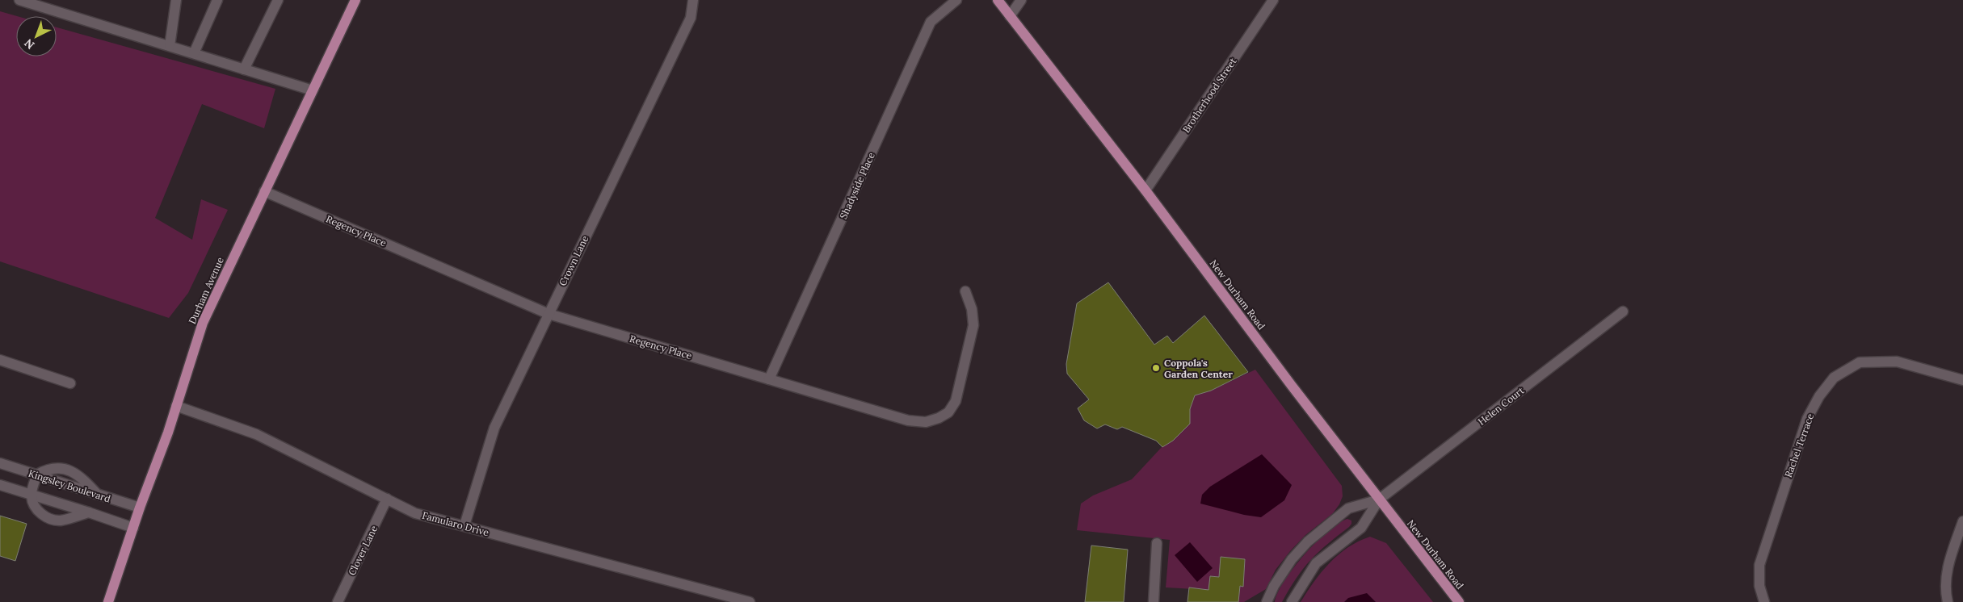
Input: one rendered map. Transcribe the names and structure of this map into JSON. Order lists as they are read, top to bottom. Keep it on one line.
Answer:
{"streets":{"main road":["Durham Avenue","New Durham Road"],"street":["Brotherhood Street","Shadyside Place","Regency Place","Crown Lane","Helen Court","Rachel Terrace","Kingsley Boulevard","Famularo Drive","Clover Lane"]},"crossings":[["Brotherhood Street","New Durham Road"],["Shadyside Place","Regency Place"],["Regency Place","Crown Lane"],["Regency Place","Durham Avenue"],["Crown Lane","Famularo Drive"],["Durham Avenue","Kingsley Boulevard"],["Durham Avenue","Famularo Drive"],["New Durham Road","Helen Court"],["Famularo Drive","Clover Lane"]],"places":["Coppola's Garden Center"],"north":"bottom left"}
